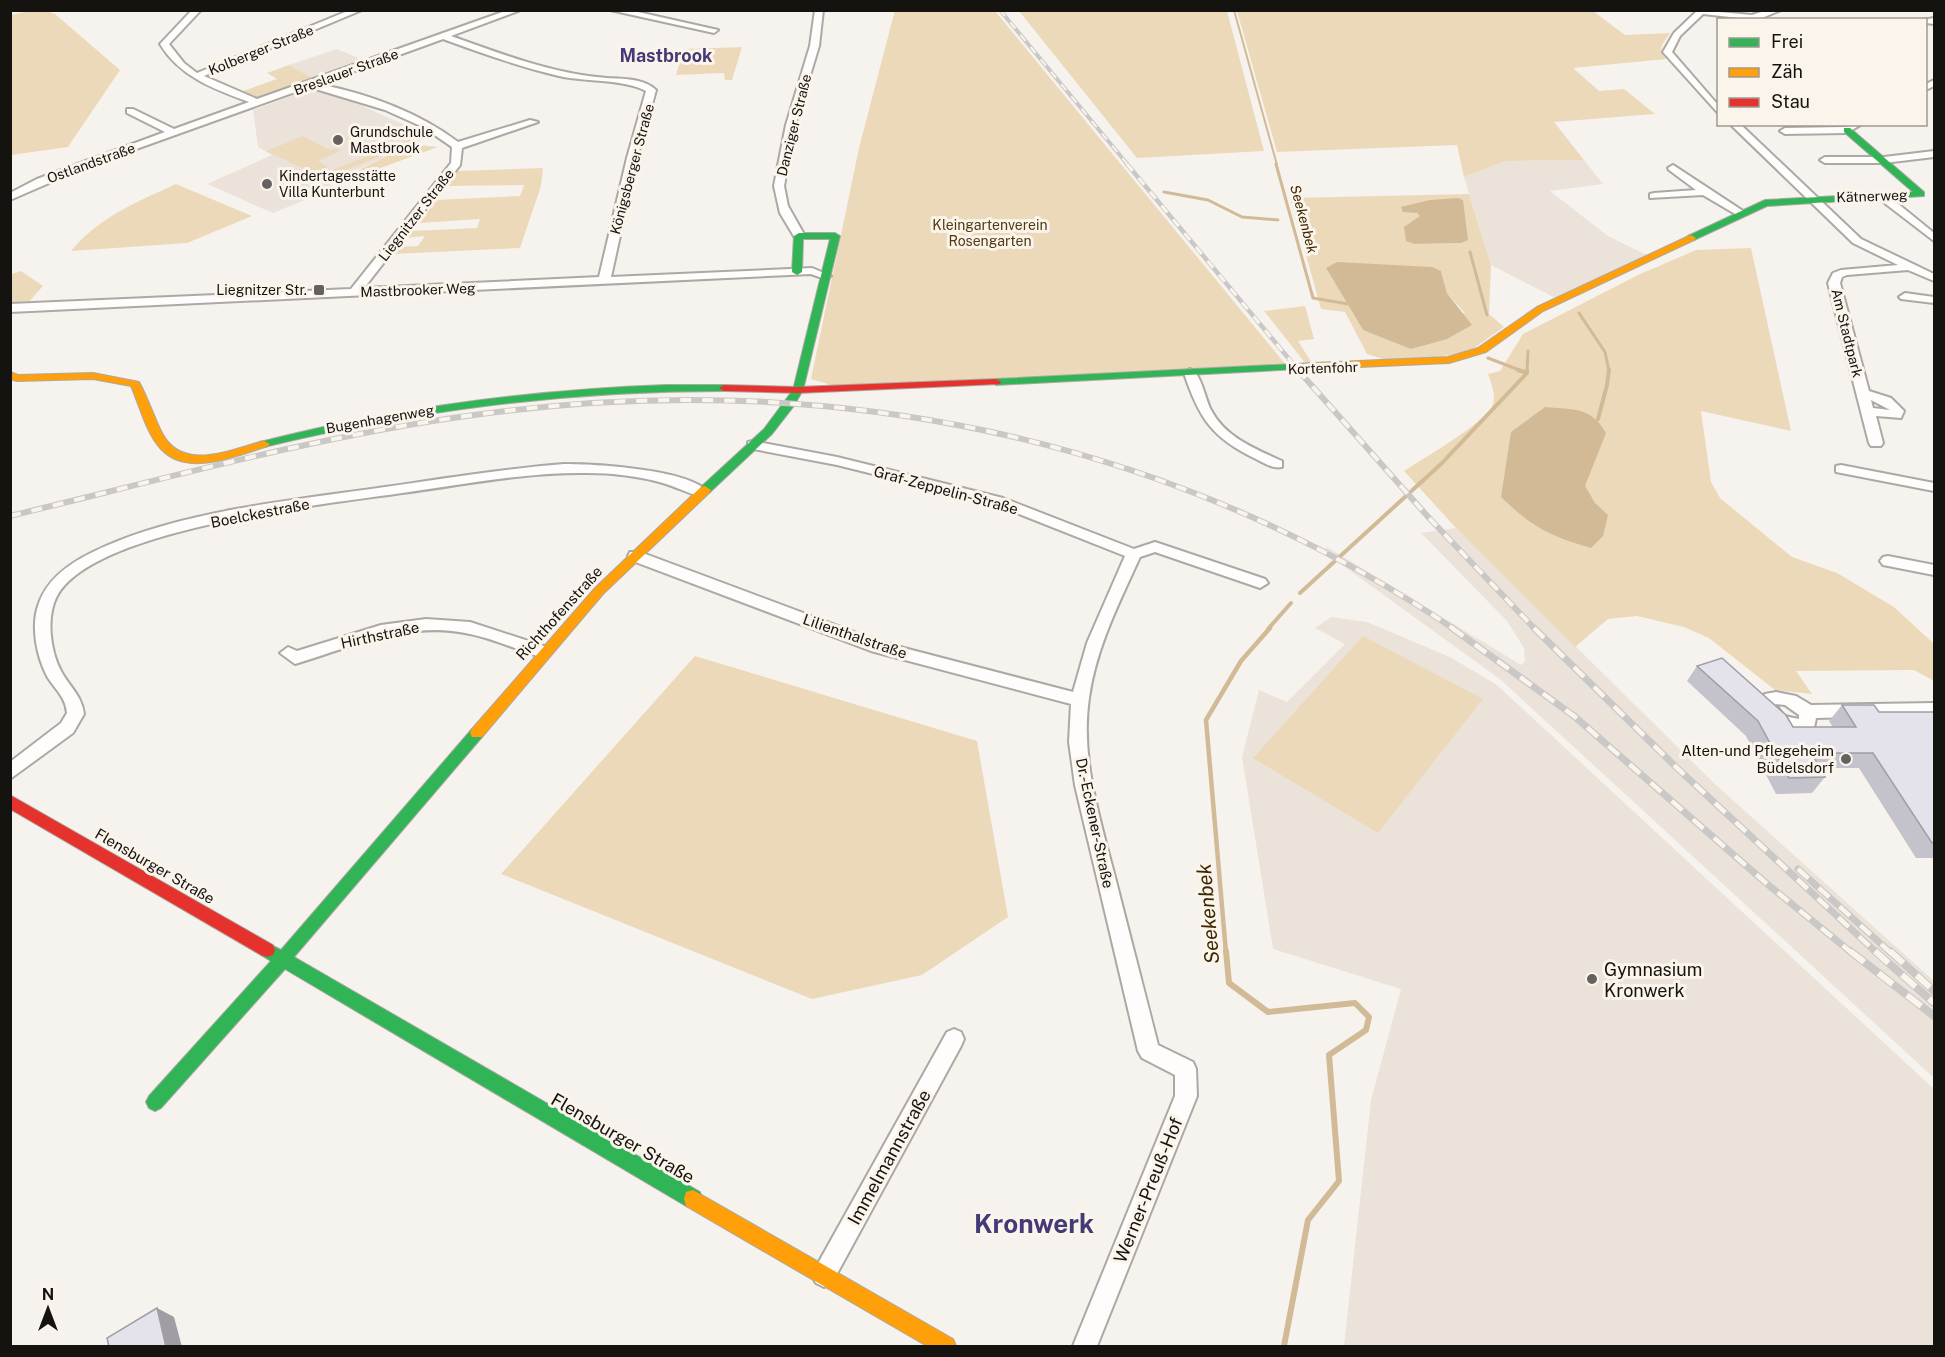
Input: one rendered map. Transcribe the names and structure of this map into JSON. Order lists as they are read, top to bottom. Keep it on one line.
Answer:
{"streets":{"street":["Kolberger Straße","Breslauer Straße","Danziger Straße","Ostlandstraße","Königsberger Straße","Kätnerweg","Liegnitzer Straße","Mastbrooker Weg","Am Stadtpark","Kortenfohr","Bugenhagenweg","Graf-Zeppelin-Straße","Boelckestraße","Richthofenstraße","Hirthstraße","Lilienthalstraße","Dr.-Eckener-Straße","Flensburger Straße","Immelmannstraße","Werner-Preuß-Hof"]},"crossings":[["Breslauer Straße","Ostlandstraße"],["Breslauer Straße","Königsberger Straße"],["Königsberger Straße","Mastbrooker Weg"],["Kätnerweg","Kortenfohr"],["Liegnitzer Straße","Mastbrooker Weg"],["Mastbrooker Weg","Richthofenstraße"],["Kortenfohr","Bugenhagenweg"],["Kortenfohr","Richthofenstraße"],["Bugenhagenweg","Richthofenstraße"],["Graf-Zeppelin-Straße","Richthofenstraße"],["Graf-Zeppelin-Straße","Dr.-Eckener-Straße"],["Boelckestraße","Richthofenstraße"],["Richthofenstraße","Hirthstraße"],["Richthofenstraße","Lilienthalstraße"],["Richthofenstraße","Flensburger Straße"],["Lilienthalstraße","Dr.-Eckener-Straße"],["Dr.-Eckener-Straße","Werner-Preuß-Hof"],["Flensburger Straße","Immelmannstraße"]],"districts":["Mastbrook","Kronwerk"],"water":["Seekenbek"],"parks":["Kleingartenverein Rosengarten"],"places":{"other":["Grundschule Mastbrook","Kindertagesstätte Villa Kunterbunt","Alten-und Pflegeheim Büdelsdorf","Gymnasium Kronwerk"],"transit":["Liegnitzer Str."]},"legend":["Frei","Zäh","Stau"],"north":"top"}
